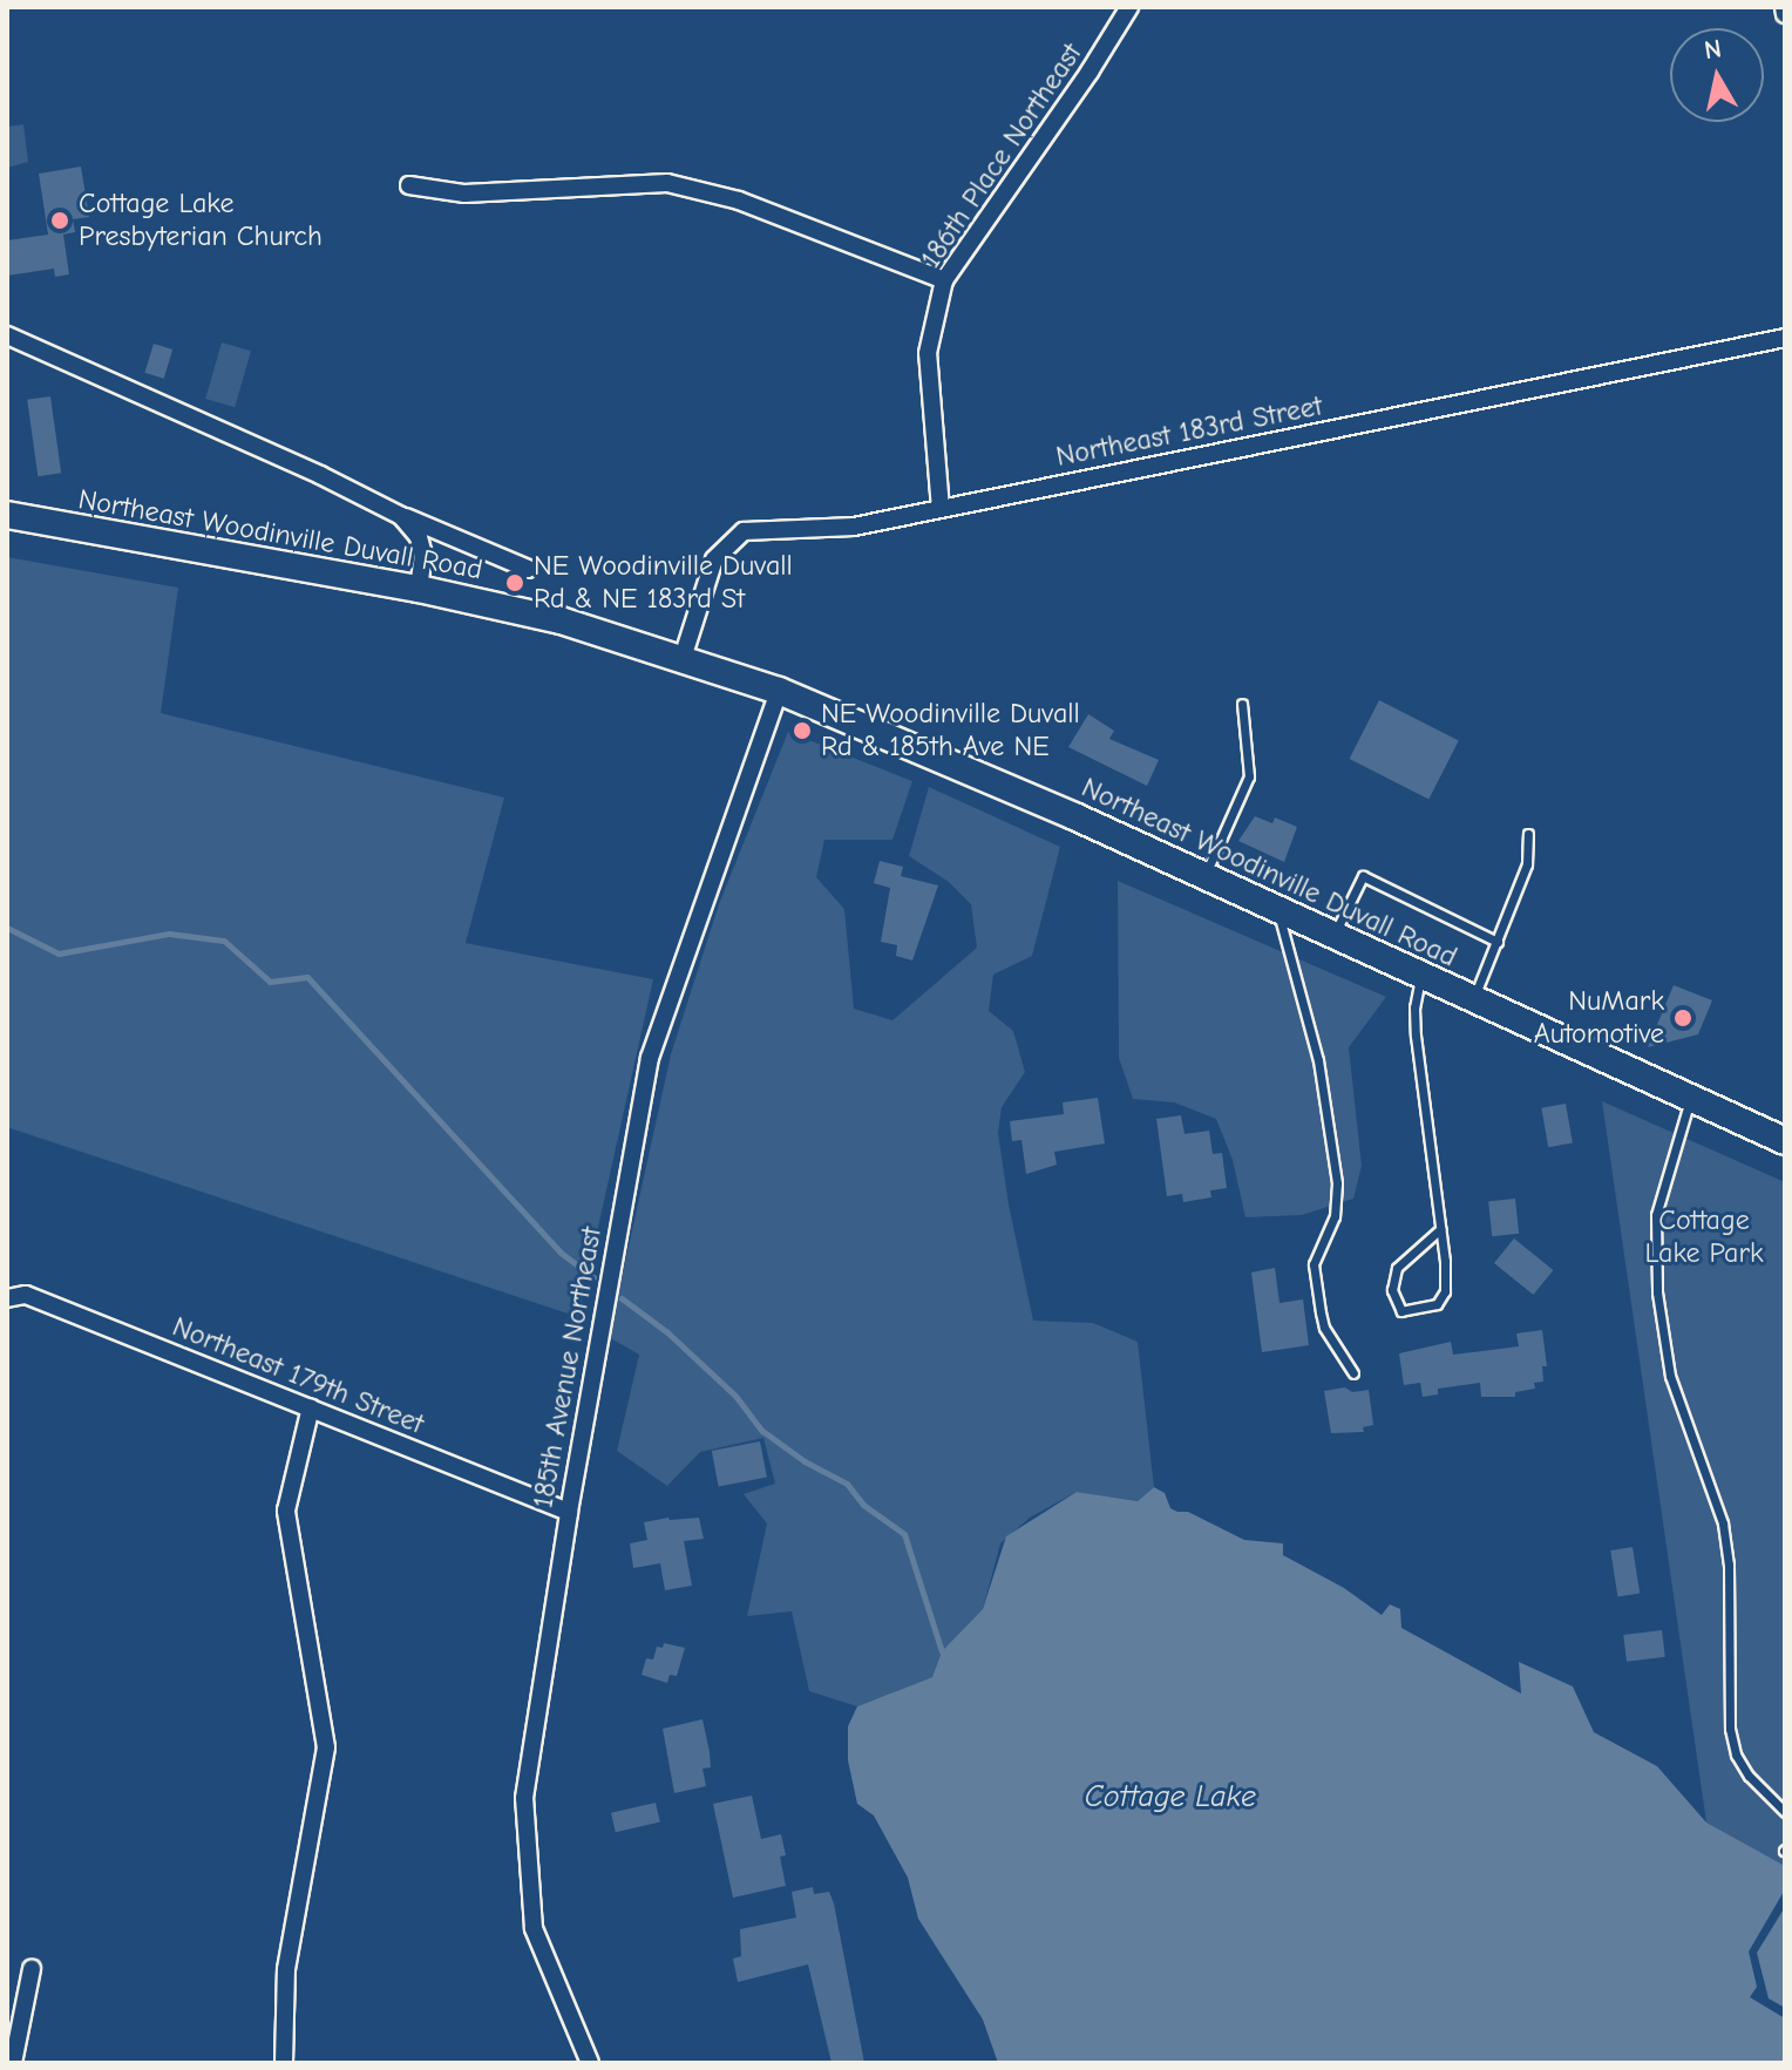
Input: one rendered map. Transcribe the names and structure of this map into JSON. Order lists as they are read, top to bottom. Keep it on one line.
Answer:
{"streets":{"main road":["Northeast Woodinville Duvall Road"],"street":["186th Place Northeast","Northeast 183rd Street","185th Avenue Northeast","Northeast 179th Street"]},"crossings":[["186th Place Northeast","Northeast 183rd Street"],["Northeast 183rd Street","Northeast Woodinville Duvall Road"],["Northeast Woodinville Duvall Road","185th Avenue Northeast"],["185th Avenue Northeast","Northeast 179th Street"]],"water":["Cottage Lake"],"parks":["Cottage Lake Park"],"places":["Cottage Lake Presbyterian Church","NE Woodinville Duvall Rd & NE 183rd St","NE Woodinville Duvall Rd & 185th Ave NE","NuMark Automotive"],"north":"top"}
